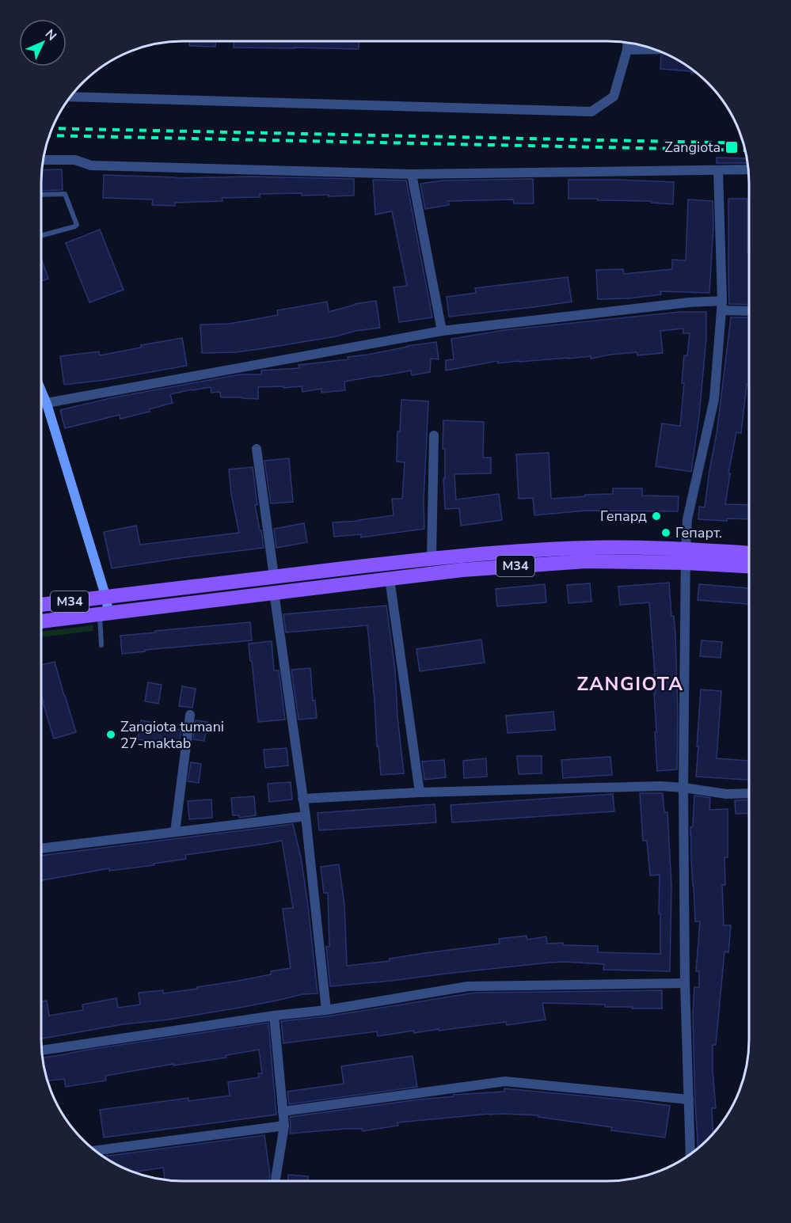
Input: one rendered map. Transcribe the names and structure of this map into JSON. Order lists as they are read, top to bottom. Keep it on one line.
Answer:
{"streets":{"main road":["M34"]},"districts":["ZANGIOTA"],"places":{"transit":["Zangiota"],"other":["Гепард","Гепарт.","Zangiota tumani 27-maktab"]},"north":"top right"}
